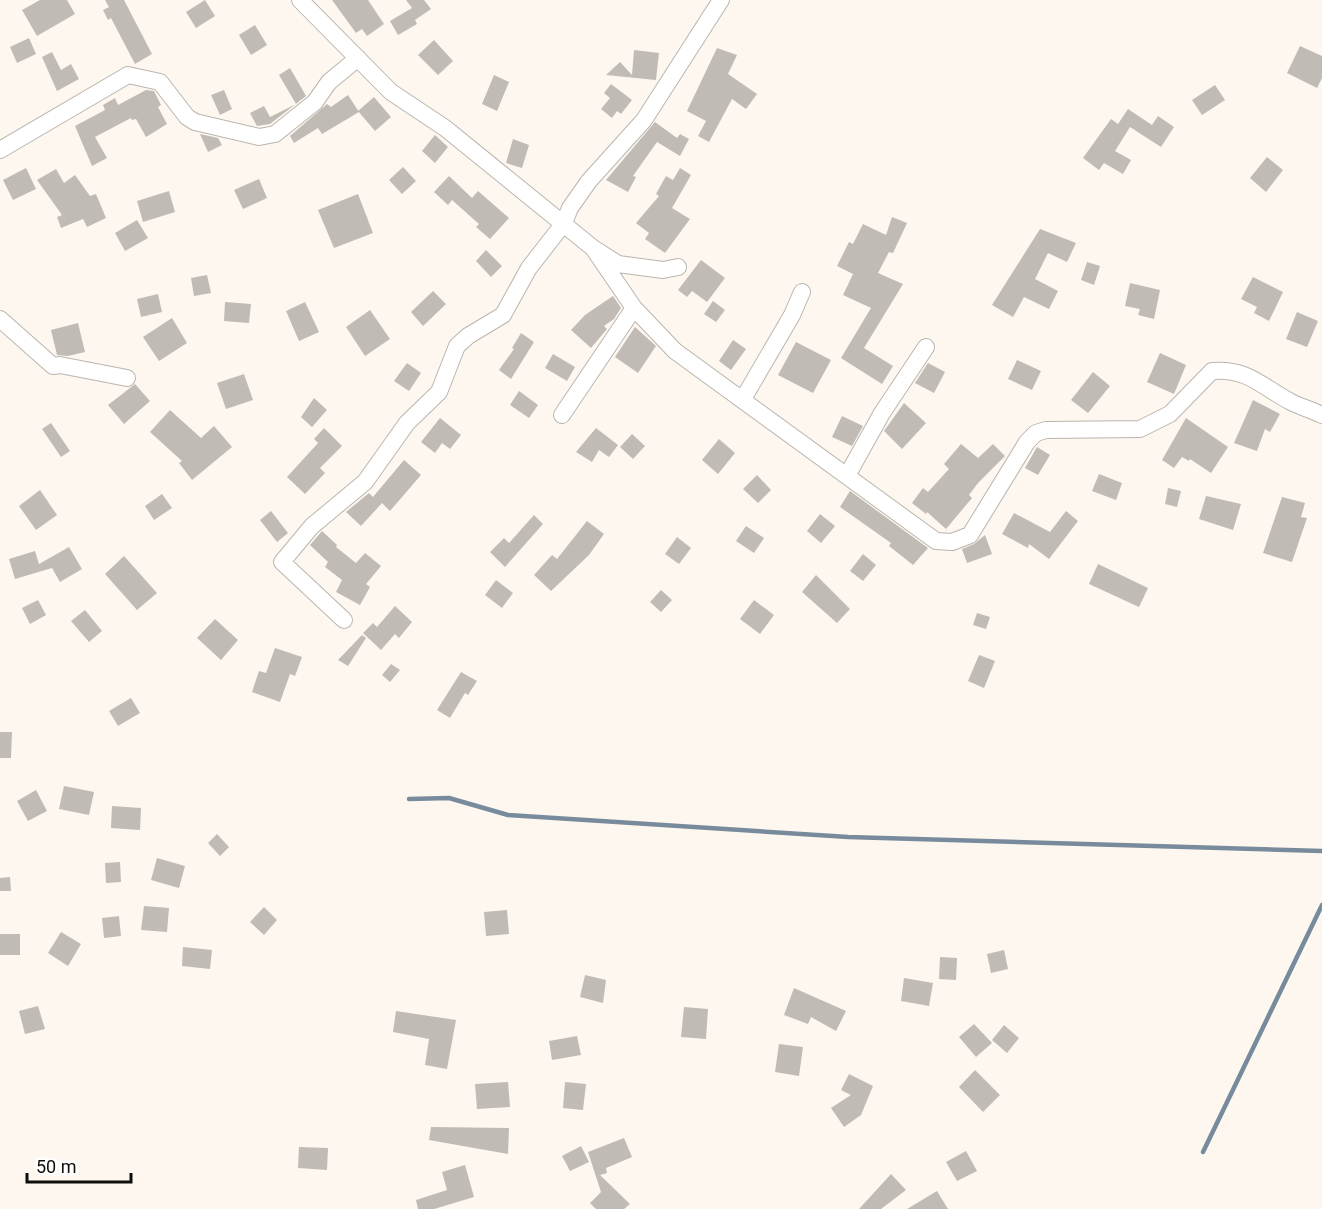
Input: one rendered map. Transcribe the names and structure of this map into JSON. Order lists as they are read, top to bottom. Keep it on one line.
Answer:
{"scale_bar":"50 m"}
